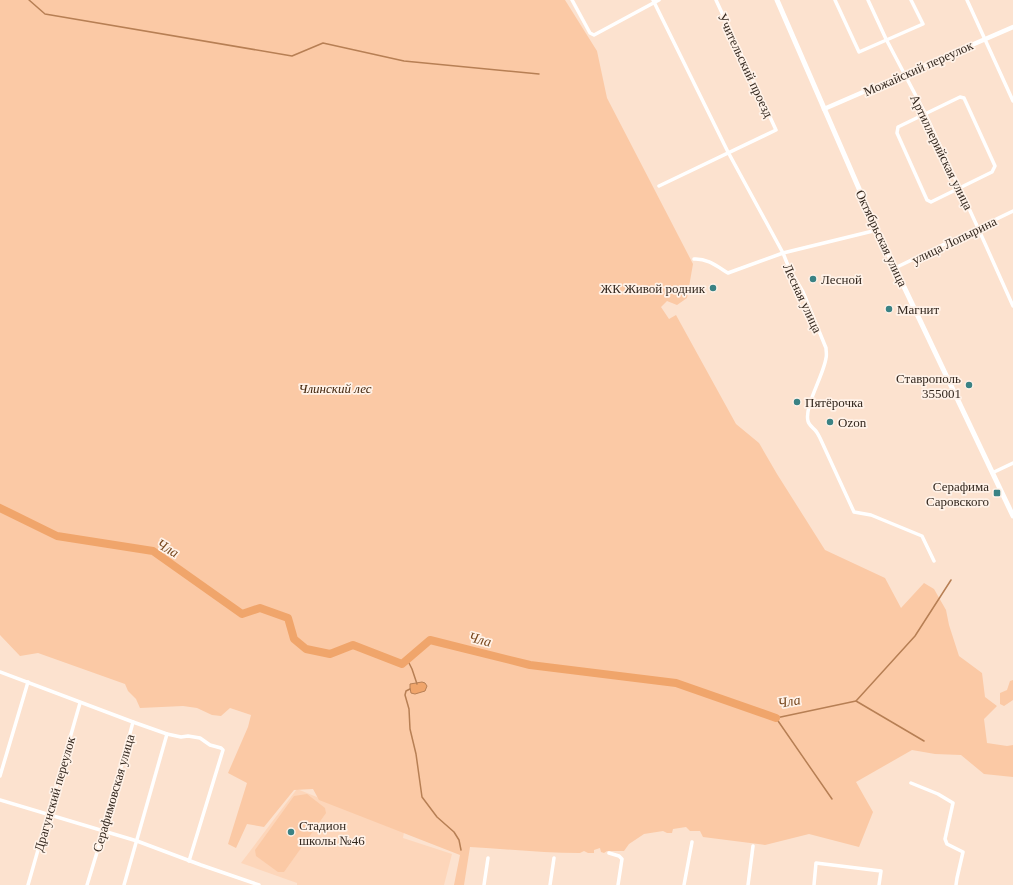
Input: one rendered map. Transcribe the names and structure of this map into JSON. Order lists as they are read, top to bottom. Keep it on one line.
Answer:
{"streets":{"main road":["Октябрьская улица"],"street":["Учительский проезд","Можайский переулок","Артиллерийская улица","улица Лопырина","Лесная улица","Серафимовская улица","Драгунский переулок"]},"crossings":[["Учительский проезд","Лесная улица"],["Можайский переулок","Артиллерийская улица"],["Можайский переулок","Октябрьская улица"],["Артиллерийская улица","улица Лопырина"],["Октябрьская улица","улица Лопырина"],["Серафимовская улица","Драгунский переулок"]],"water":["Чла"],"parks":["Члинский лес"],"places":{"other":["Лесной","ЖК Живой родник","Магнит","Ставрополь 355001","Пятёрочка","Ozon","Стадион школы №46"],"transit":["Серафима Саровского"]}}
